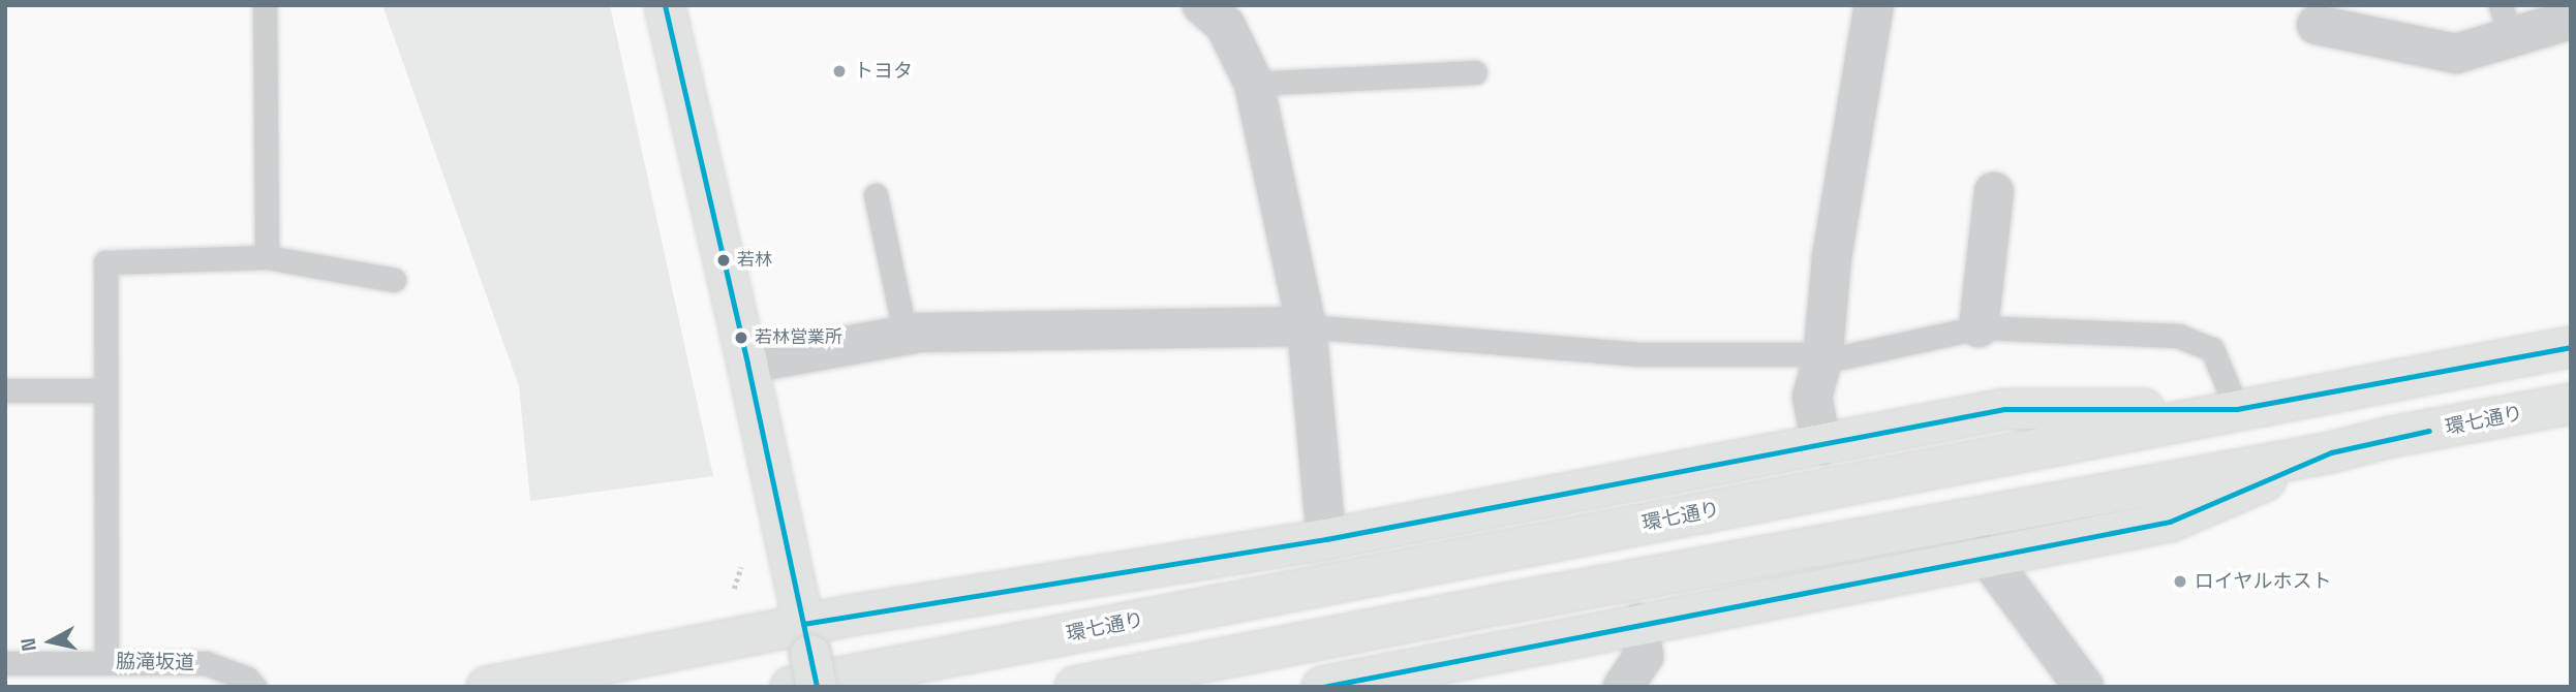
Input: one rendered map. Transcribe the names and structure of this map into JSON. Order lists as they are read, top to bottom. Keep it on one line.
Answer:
{"streets":{"main road":["環七通り"],"lane":["脇滝坂道"]},"places":["トヨタ","若林","若林営業所","ロイヤルホスト"],"north":"left"}
